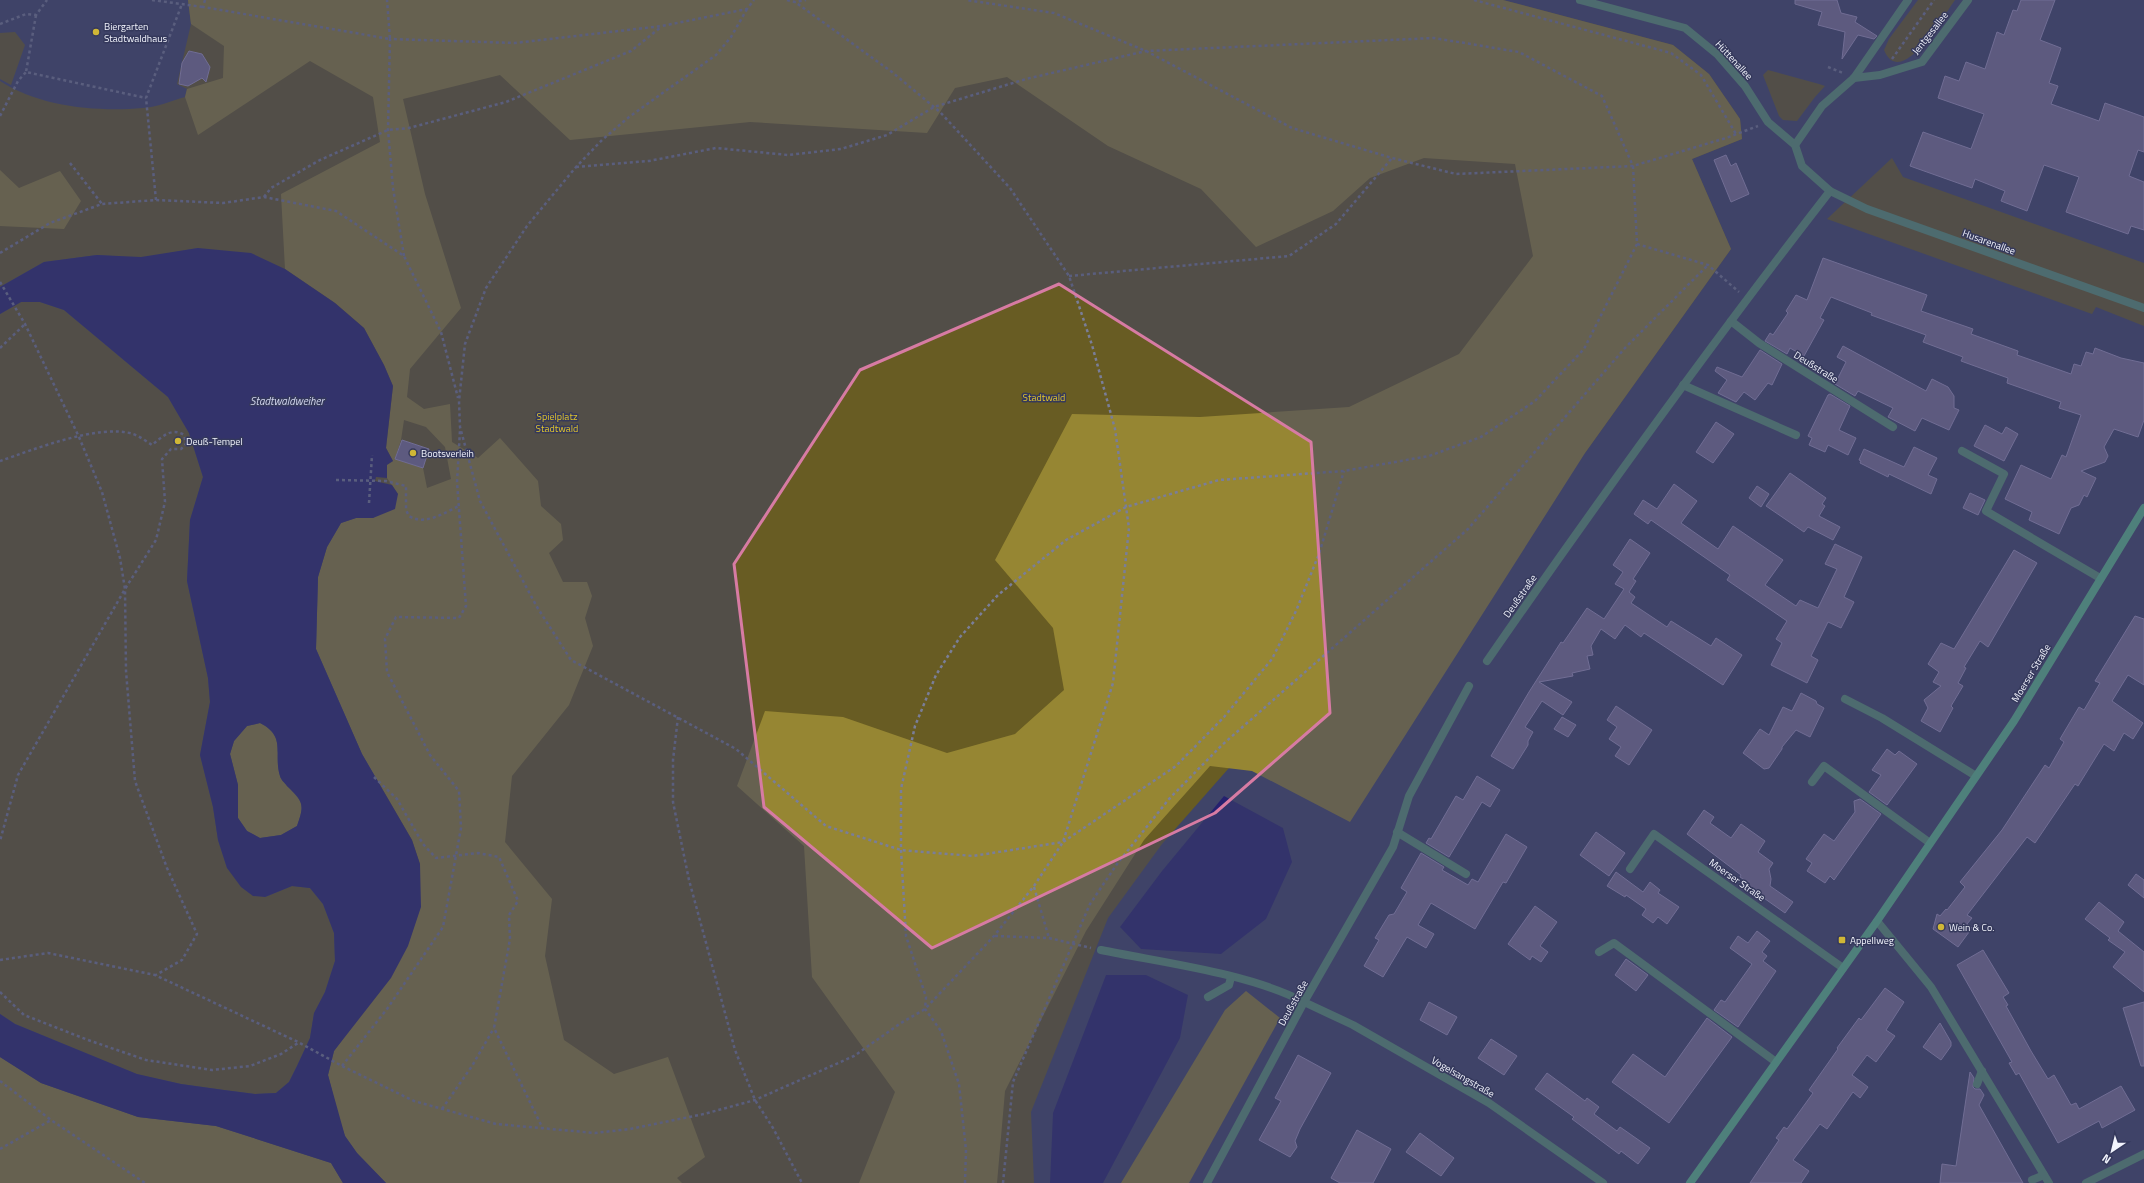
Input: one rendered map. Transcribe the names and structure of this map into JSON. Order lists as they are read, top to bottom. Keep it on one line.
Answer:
{"streets":{"main road":["Moerser Straße"],"street":["Jentgesallee","Hüttenallee","Husarenallee","Deußstraße","Vogelsangstraße"]},"crossings":[["Husarenallee","Deußstraße"],["Deußstraße","Vogelsangstraße"]],"water":["Stadtwaldweiher"],"parks":["Stadtwald","Spielplatz Stadtwald"],"places":{"other":["Biergarten Stadtwaldhaus","Deuß-Tempel","Bootsverleih","Wein & Co."],"transit":["Appellweg"]},"north":"bottom left"}
